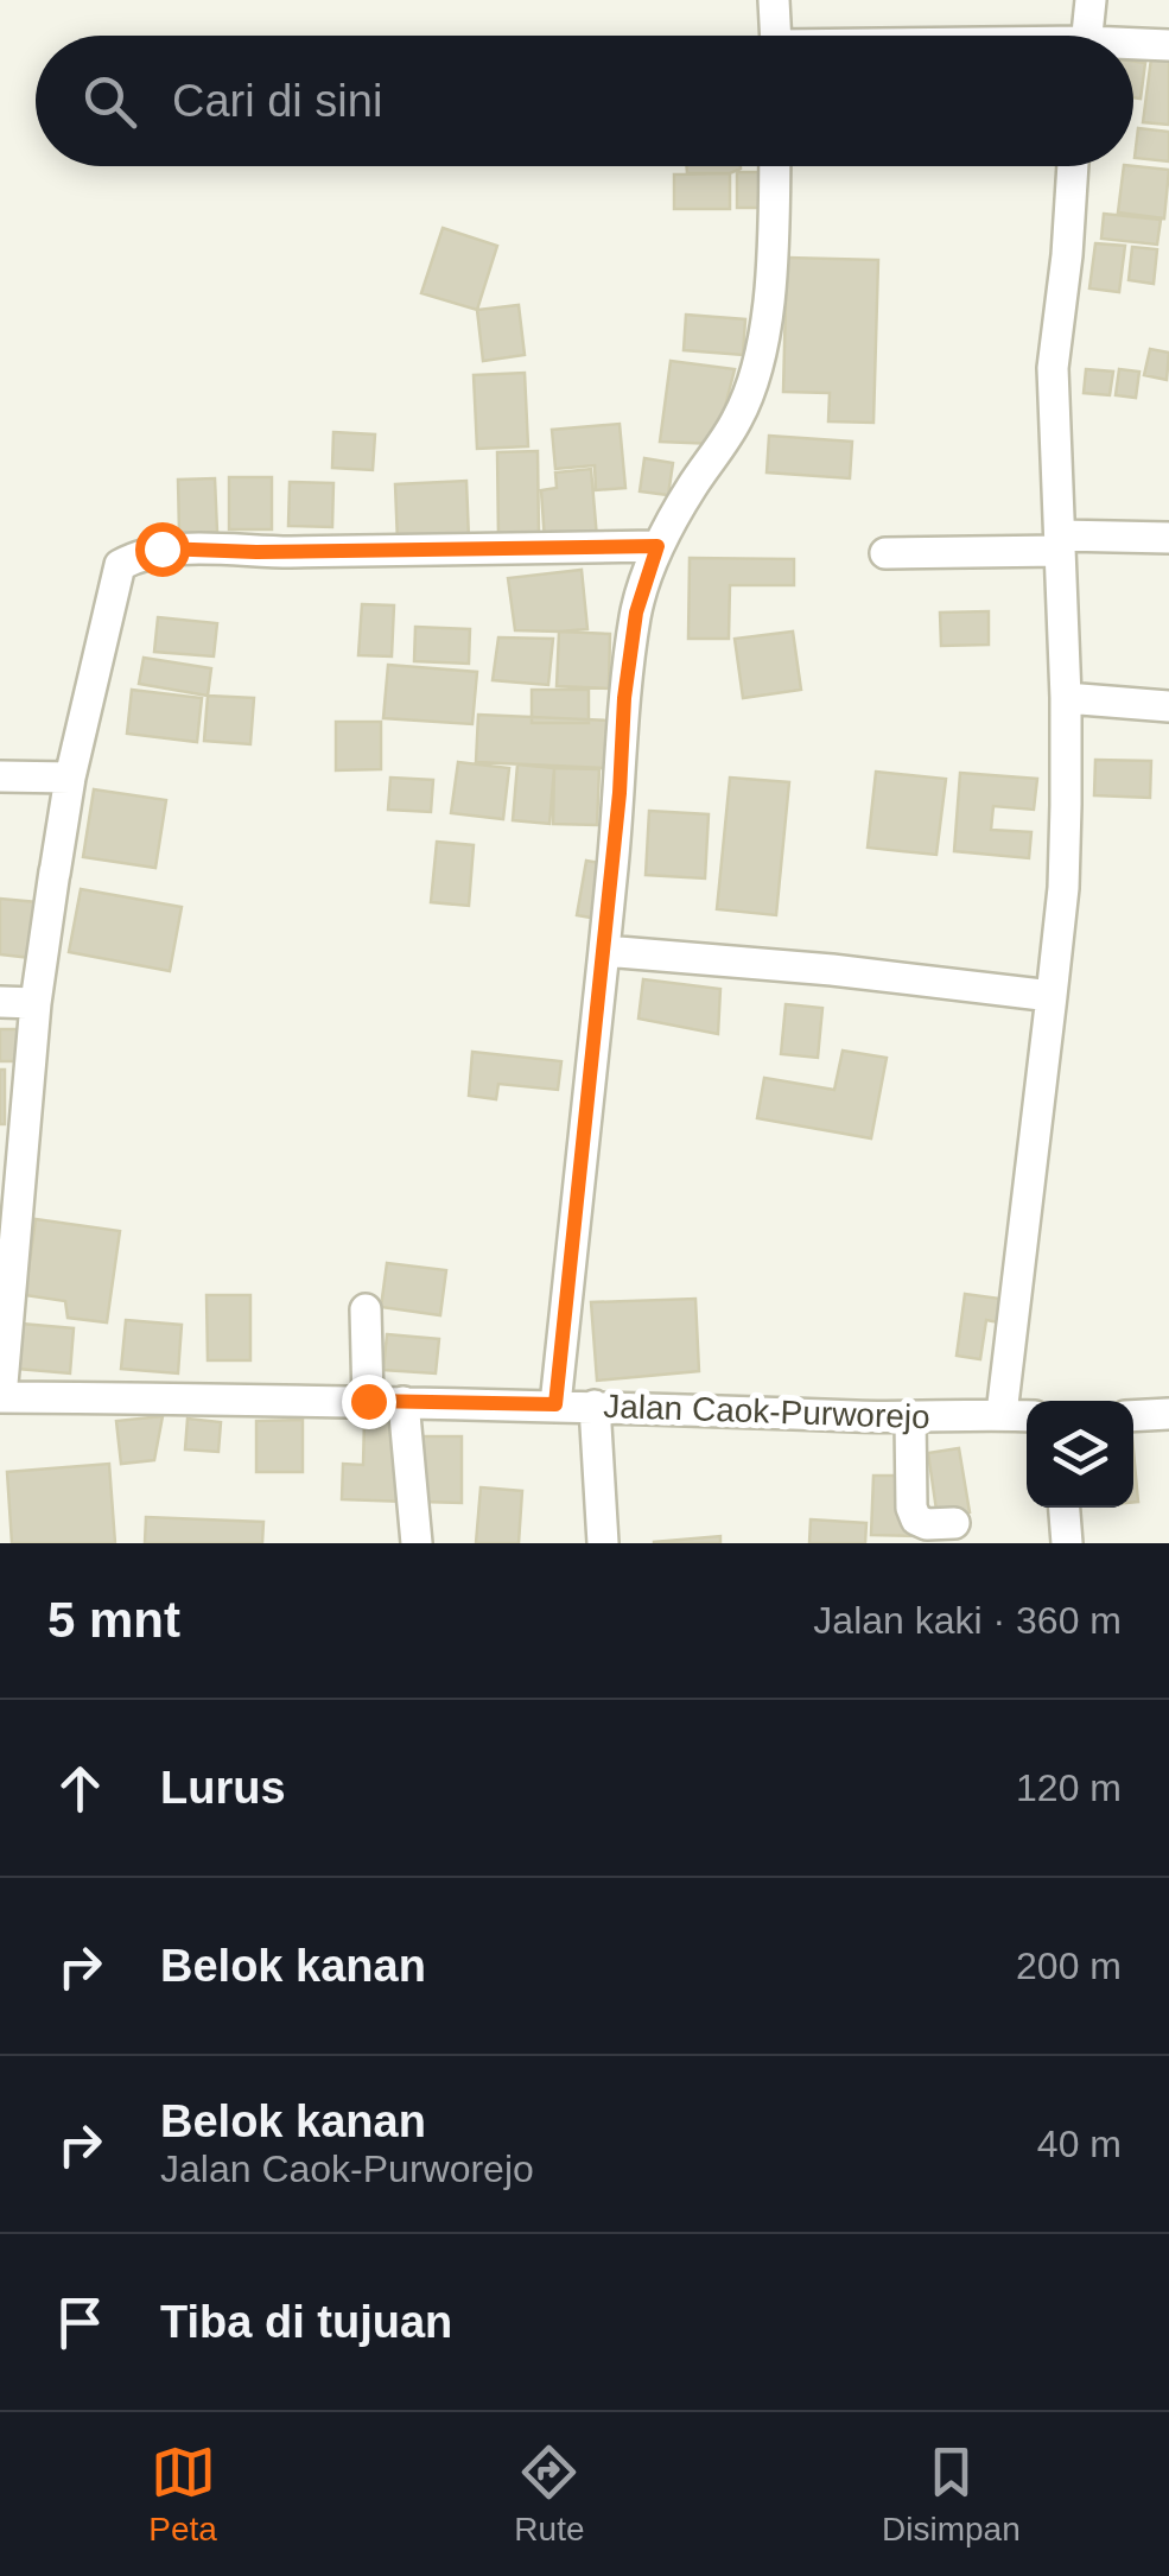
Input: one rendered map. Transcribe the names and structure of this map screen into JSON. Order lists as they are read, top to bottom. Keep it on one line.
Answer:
{"streets":{"street":["Jalan Caok-Purworejo"]},"page":{"search":"Cari di sini","heading":["5 mnt","Jalan kaki · 360 m"],"list":[["Lurus","120 m"],["Belok kanan","200 m"],["Belok kanan","Jalan Caok-Purworejo","40 m"],"Tiba di tujuan"],"nav":["Peta","Rute","Disimpan"]}}
